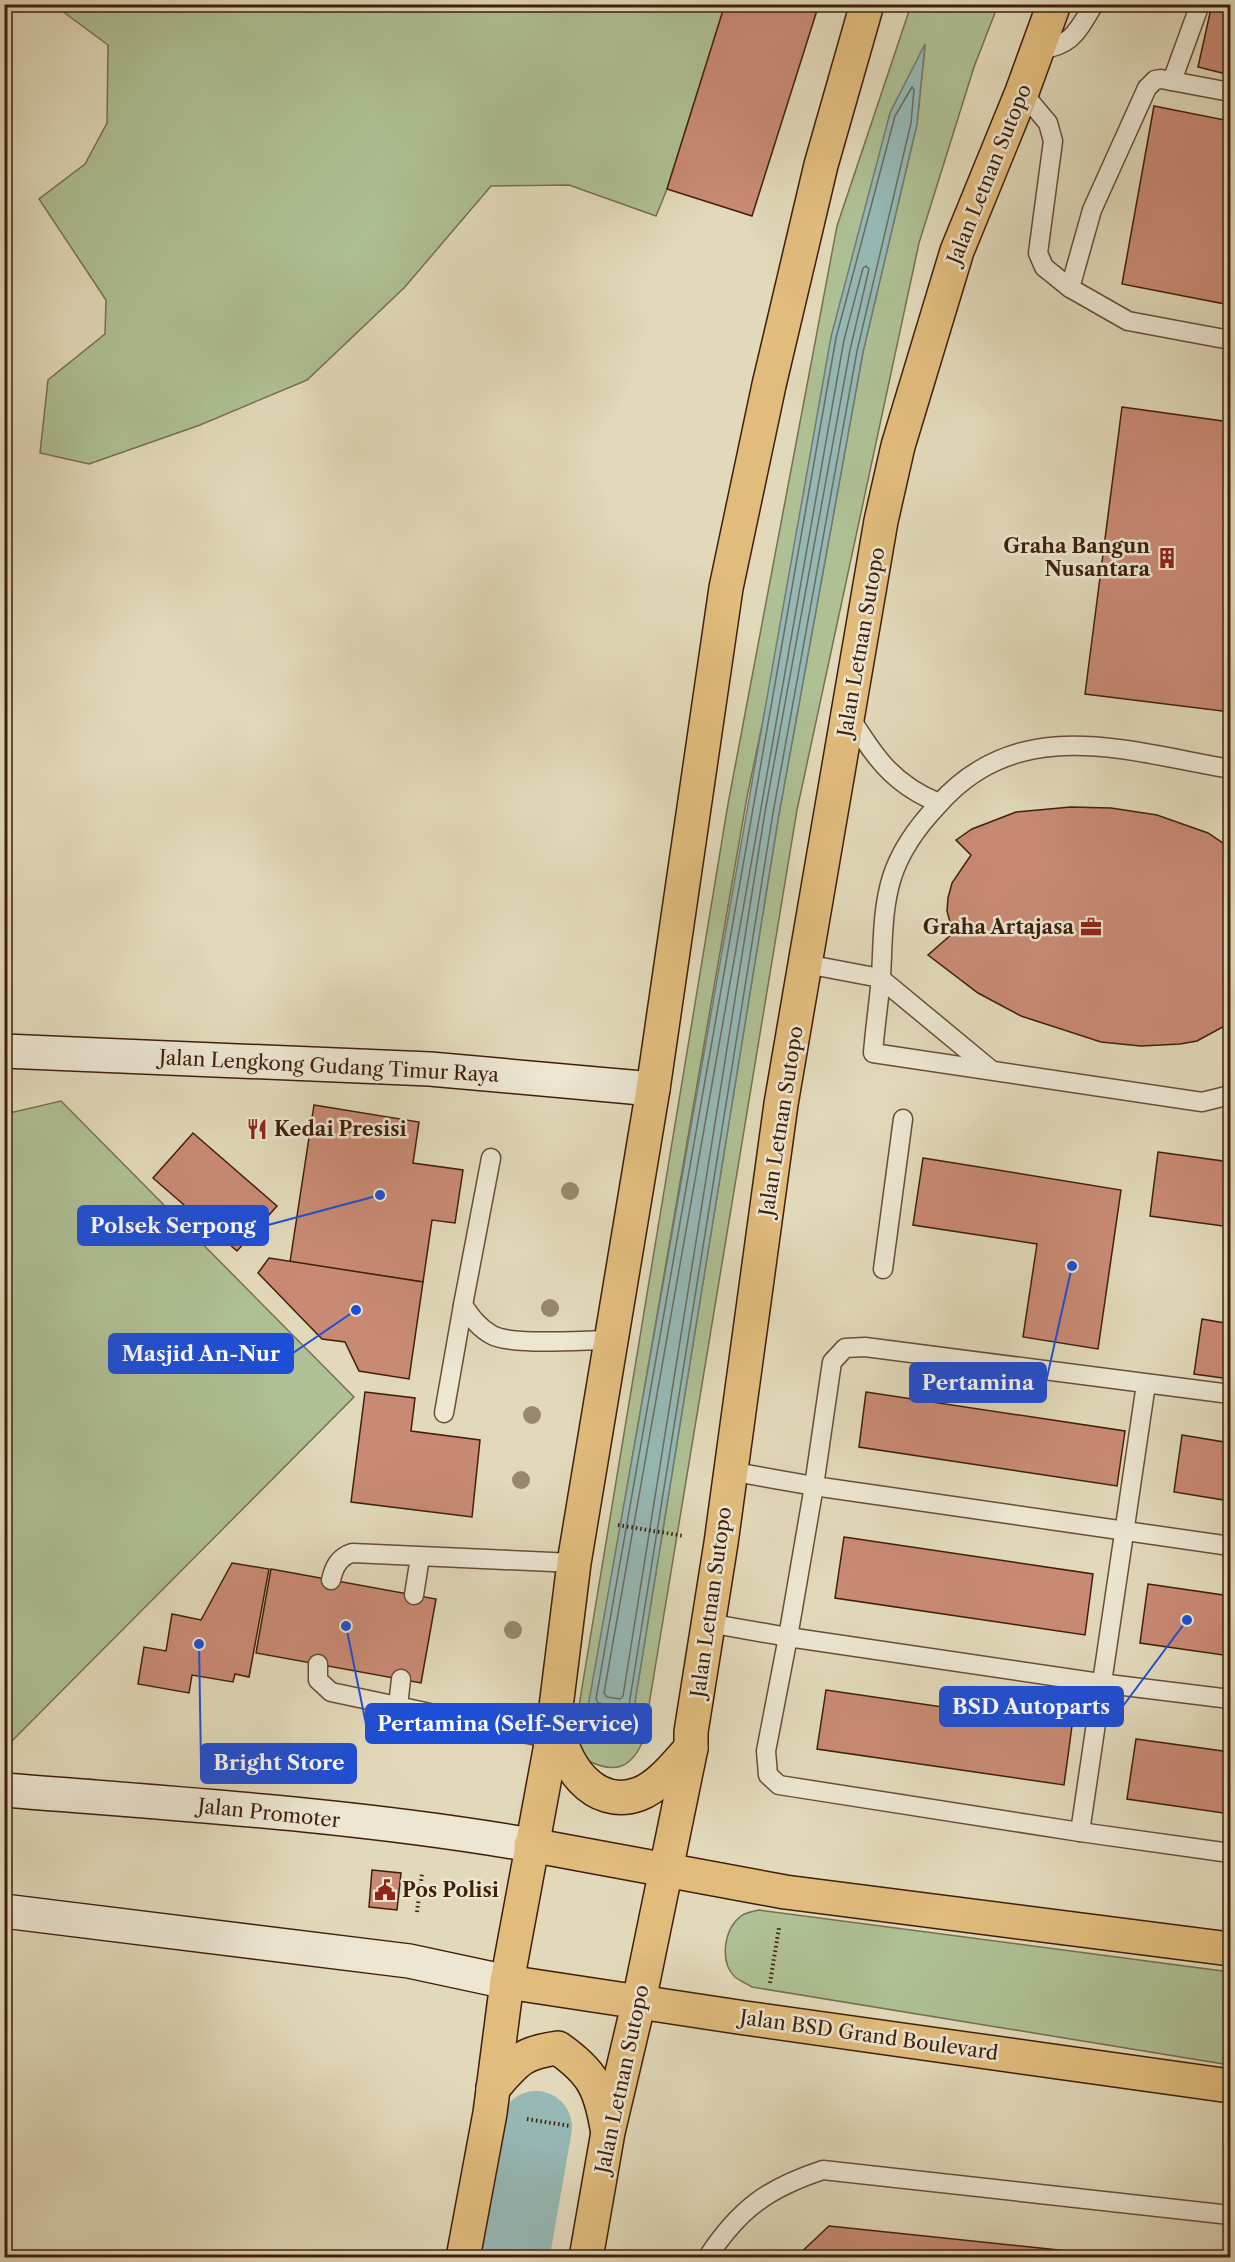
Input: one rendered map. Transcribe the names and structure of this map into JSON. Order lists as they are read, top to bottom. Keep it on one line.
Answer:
{"streets":{"main road":["Jalan Letnan Sutopo","Jalan BSD Grand Boulevard"],"street":["Jalan Lengkong Gudang Timur Raya","Jalan Promoter"]},"crossings":[["Jalan Letnan Sutopo","Jalan BSD Grand Boulevard"]],"places":{"building":["Graha Bangun Nusantara"],"office":["Graha Artajasa"],"restaurant":["Kedai Presisi"],"other":["Polsek Serpong","Pertamina","Masjid An-Nur","BSD Autoparts","Pertamina (Self-Service)","Bright Store"],"public building":["Pos Polisi"]}}
